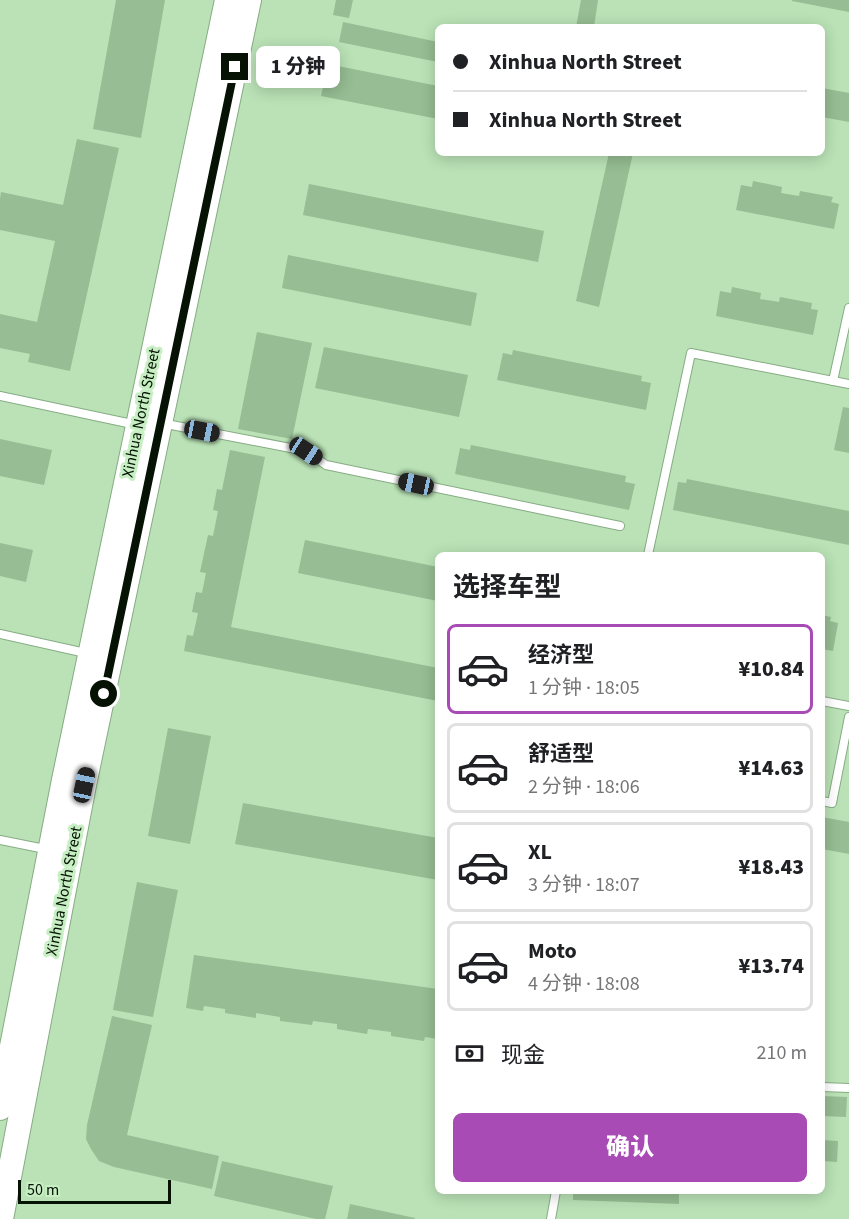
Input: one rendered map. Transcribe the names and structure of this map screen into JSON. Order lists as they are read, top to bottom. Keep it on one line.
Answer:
{"streets":{"main road":["Xinhua North Street"]},"scale_bar":"50 m","page":{"banner":["Xinhua North Street","Xinhua North Street"],"bubble":"1 分钟","heading":"选择车型","list":[{"name":"经济型","note":"1 分钟 · 18:05","value":"¥10.84"},{"name":"舒适型","note":"2 分钟 · 18:06","value":"¥14.63"},{"name":"XL","note":"3 分钟 · 18:07","value":"¥18.43"},{"name":"Moto","note":"4 分钟 · 18:08","value":"¥13.74"}],"pay":["现金","210 m"],"buttons":"确认","scale":"50 m"}}
